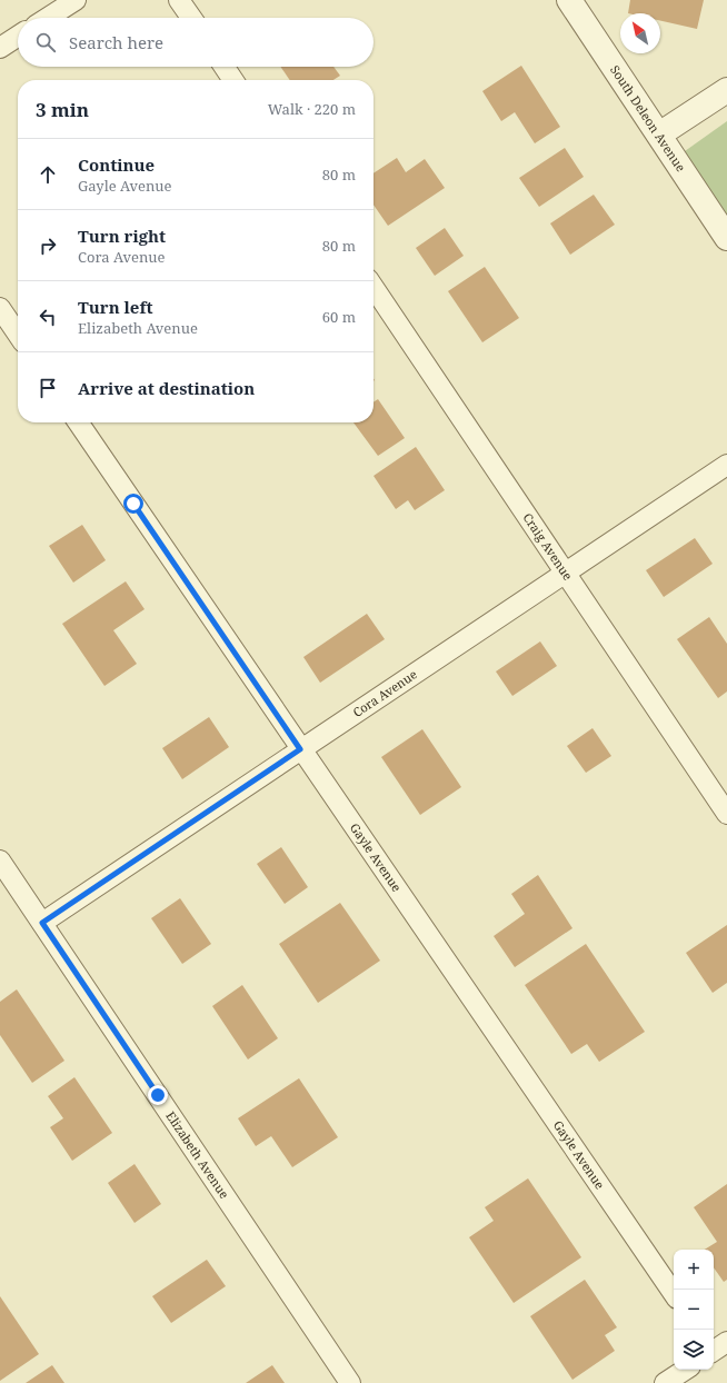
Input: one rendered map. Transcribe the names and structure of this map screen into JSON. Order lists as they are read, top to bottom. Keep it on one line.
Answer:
{"streets":{"street":["South Deleon Avenue","Craig Avenue","Cora Avenue","Gayle Avenue","Elizabeth Avenue"]},"crossings":[["Craig Avenue","Cora Avenue"],["Cora Avenue","Gayle Avenue"],["Cora Avenue","Elizabeth Avenue"]],"north":"top left","page":{"search":"Search here","heading":["3 min","Walk · 220 m"],"list":[["Continue","Gayle Avenue","80 m"],["Turn right","Cora Avenue","80 m"],["Turn left","Elizabeth Avenue","60 m"],"Arrive at destination"],"map_buttons":["+","−"]}}
